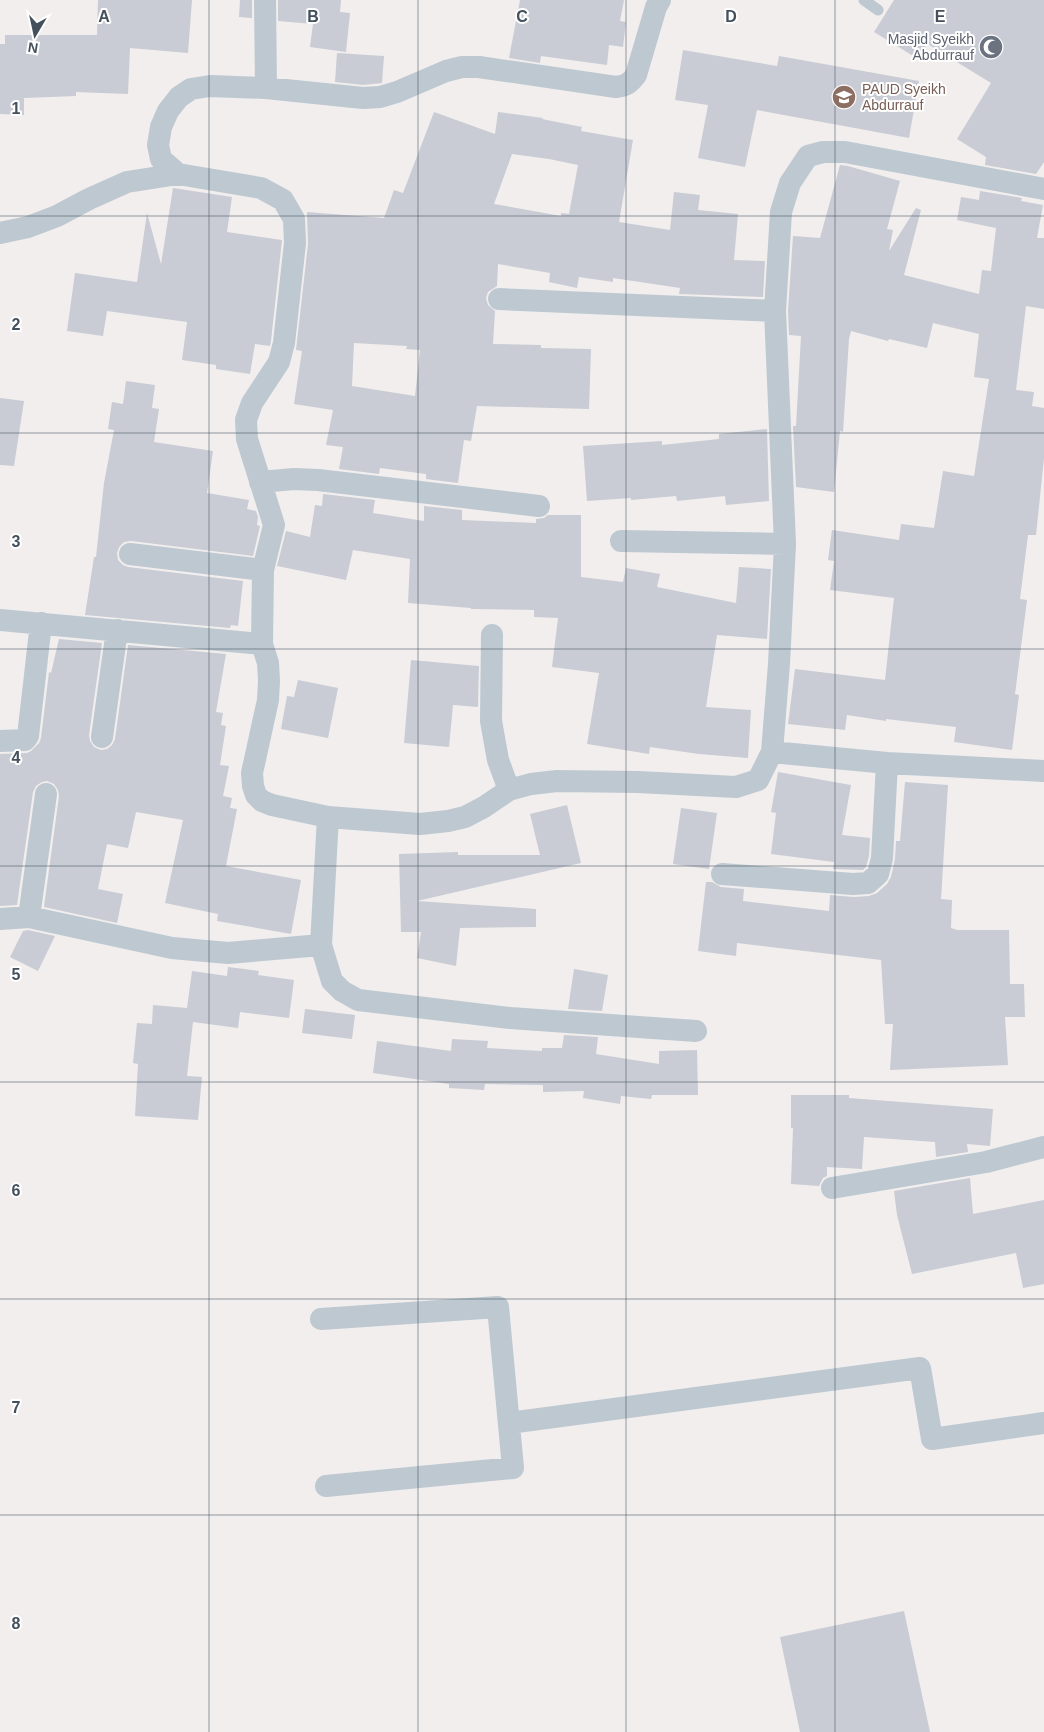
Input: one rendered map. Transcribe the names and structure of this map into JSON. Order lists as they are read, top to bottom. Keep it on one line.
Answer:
{"places":{"mosque":["Masjid Syeikh Abdurrauf"],"school or university":["PAUD Syeikh Abdurrauf"]},"north":"bottom","grid":{"columns":["A","B","C","D","E"],"rows":["1","2","3","4","5","6","7","8"]}}
